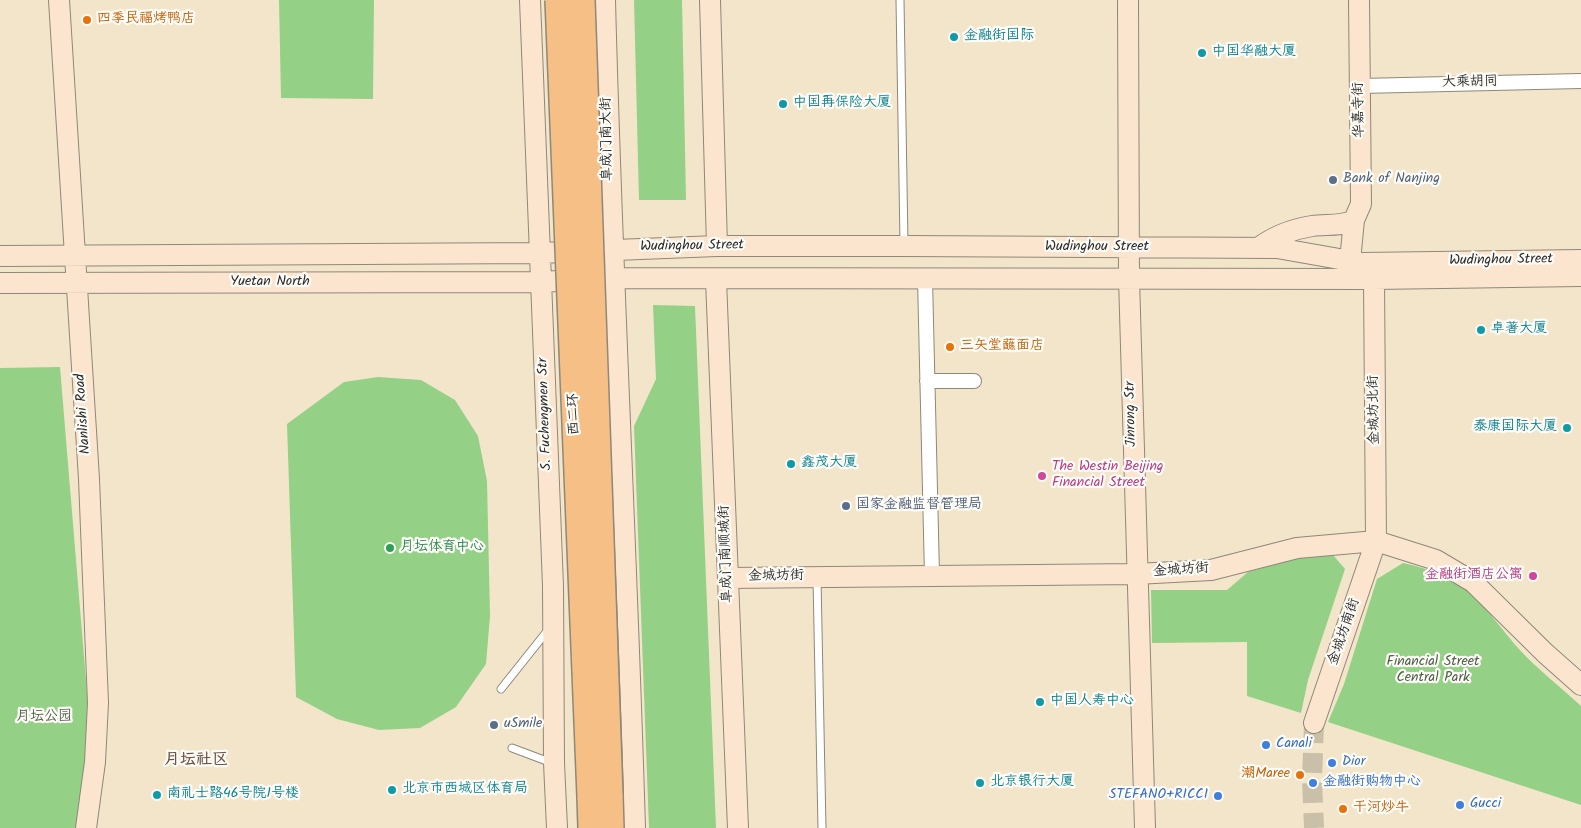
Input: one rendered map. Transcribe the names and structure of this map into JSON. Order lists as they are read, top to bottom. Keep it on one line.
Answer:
{"streets":{"highway":["西二环"],"street":["大乘胡同","华嘉寺街","阜成门南大街","Wudinghou Street","Yuetan North","金城坊北街","Nanlishi Road","S. Fuchengmen Str","Jinrong Str","阜成门南顺城街","金城坊街","金城坊南街"]},"crossings":[["大乘胡同","华嘉寺街"],["华嘉寺街","Wudinghou Street"],["阜成门南大街","Wudinghou Street"],["阜成门南大街","Yuetan North"],["Wudinghou Street","Yuetan North"],["Wudinghou Street","金城坊北街"],["Wudinghou Street","S. Fuchengmen Str"],["Wudinghou Street","Jinrong Str"],["Wudinghou Street","阜成门南顺城街"],["Yuetan North","Nanlishi Road"],["Yuetan North","S. Fuchengmen Str"],["金城坊北街","金城坊街"],["金城坊北街","金城坊南街"],["Jinrong Str","金城坊街"],["阜成门南顺城街","金城坊街"],["金城坊街","金城坊南街"]],"districts":["月坛社区"],"parks":["Financial Street Central Park","月坛公园"],"places":["四季民福烤鸭店","金融街国际","中国华融大厦","中国再保险大厦","Bank of Nanjing","卓著大厦","三矢堂蘸面店","泰康国际大厦","鑫茂大厦","The Westin Beijing Financial Street","国家金融监督管理局","月坛体育中心","金融街酒店公寓","中国人寿中心","uSmile","Canali","Dior","潮Maree","北京银行大厦","金融街购物中心","北京市西城区体育局","南礼士路46号院1号楼","STEFANO+RICCI","Gucci","干河炒牛"]}
